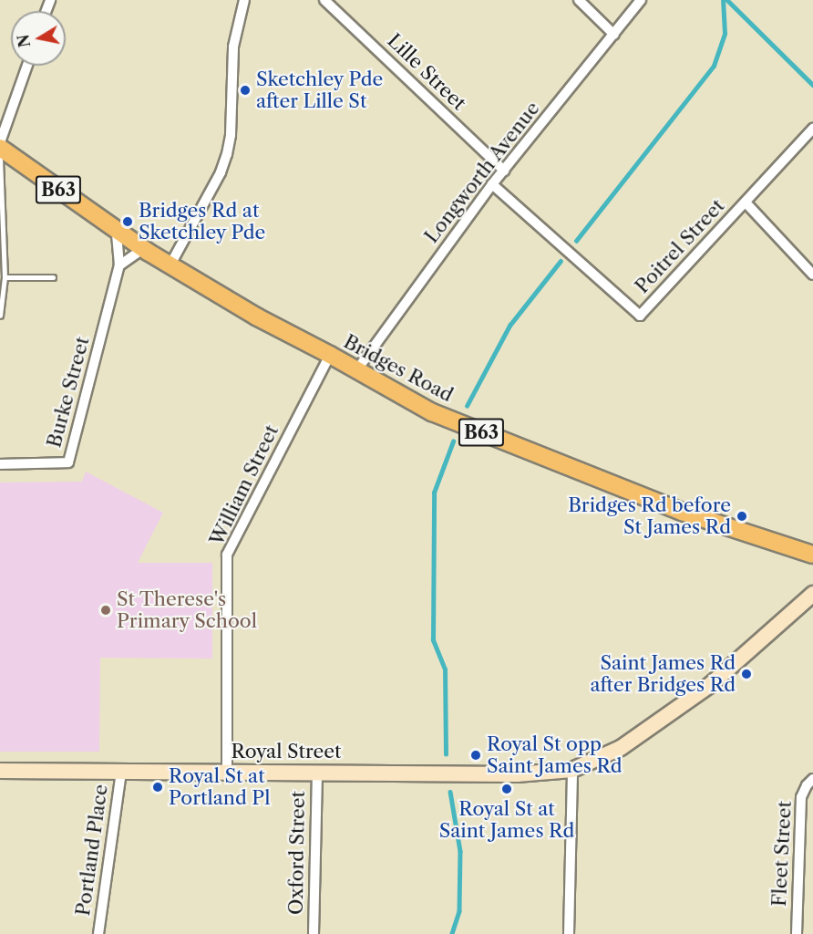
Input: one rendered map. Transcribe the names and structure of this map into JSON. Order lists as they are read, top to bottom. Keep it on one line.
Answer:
{"streets":{"main road":["B63","Bridges Road","Royal Street"],"street":["Lille Street","Longworth Avenue","Poitrel Street","Burke Street","William Street","Portland Place","Oxford Street","Fleet Street"]},"crossings":[["Lille Street","Longworth Avenue"],["Longworth Avenue","Poitrel Street"],["Longworth Avenue","Bridges Road"],["Bridges Road","Burke Street"],["Bridges Road","William Street"],["William Street","Royal Street"],["Royal Street","Portland Place"],["Royal Street","Oxford Street"]],"places":["Sketchley Pde after Lille St","Bridges Rd at Sketchley Pde","Bridges Rd before St James Rd","St Therese's Primary School","Saint James Rd after Bridges Rd","Royal St opp Saint James Rd","Royal St at Portland Pl","Royal St at Saint James Rd"],"north":"left"}
